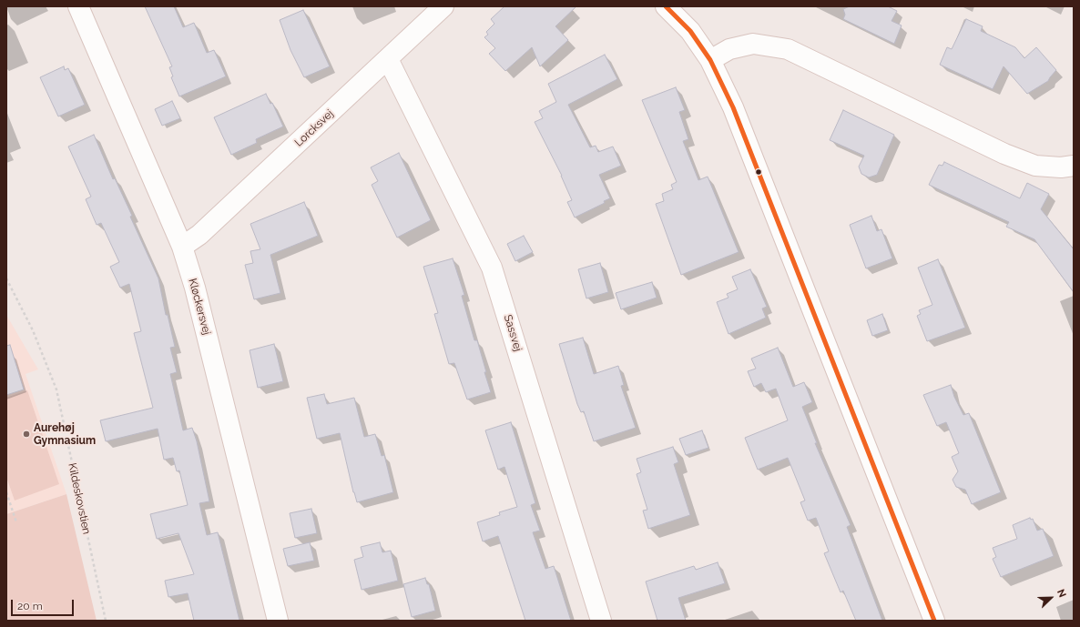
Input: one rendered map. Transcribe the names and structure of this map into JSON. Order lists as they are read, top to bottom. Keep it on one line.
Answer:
{"streets":{"street":["Lorcksvej","Kløckersvej","Sassvej"],"path":["Kildeskovstien"]},"crossings":[["Lorcksvej","Kløckersvej"],["Lorcksvej","Sassvej"]],"places":["Aurehøj Gymnasium"],"scale_bar":"20 m","north":"top right"}
